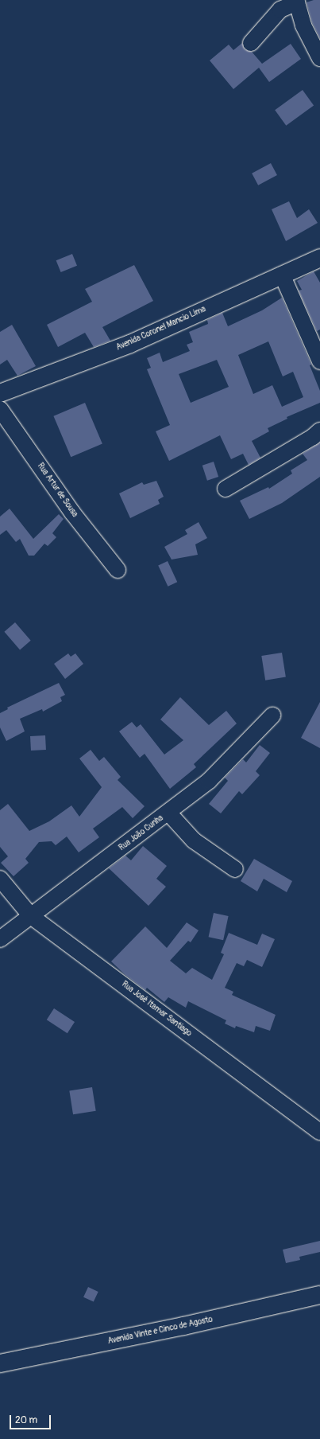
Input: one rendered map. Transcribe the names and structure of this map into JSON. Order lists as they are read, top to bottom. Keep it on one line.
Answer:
{"streets":{"street":["Avenida Coronel Mancio Lima","Rua Artur de Sousa","Rua João Cunha","Rua José Itamar Santiago","Avenida Vinte e Cinco de Agosto"]},"crossings":[["Rua João Cunha","Rua José Itamar Santiago"]],"scale_bar":"20 m"}
